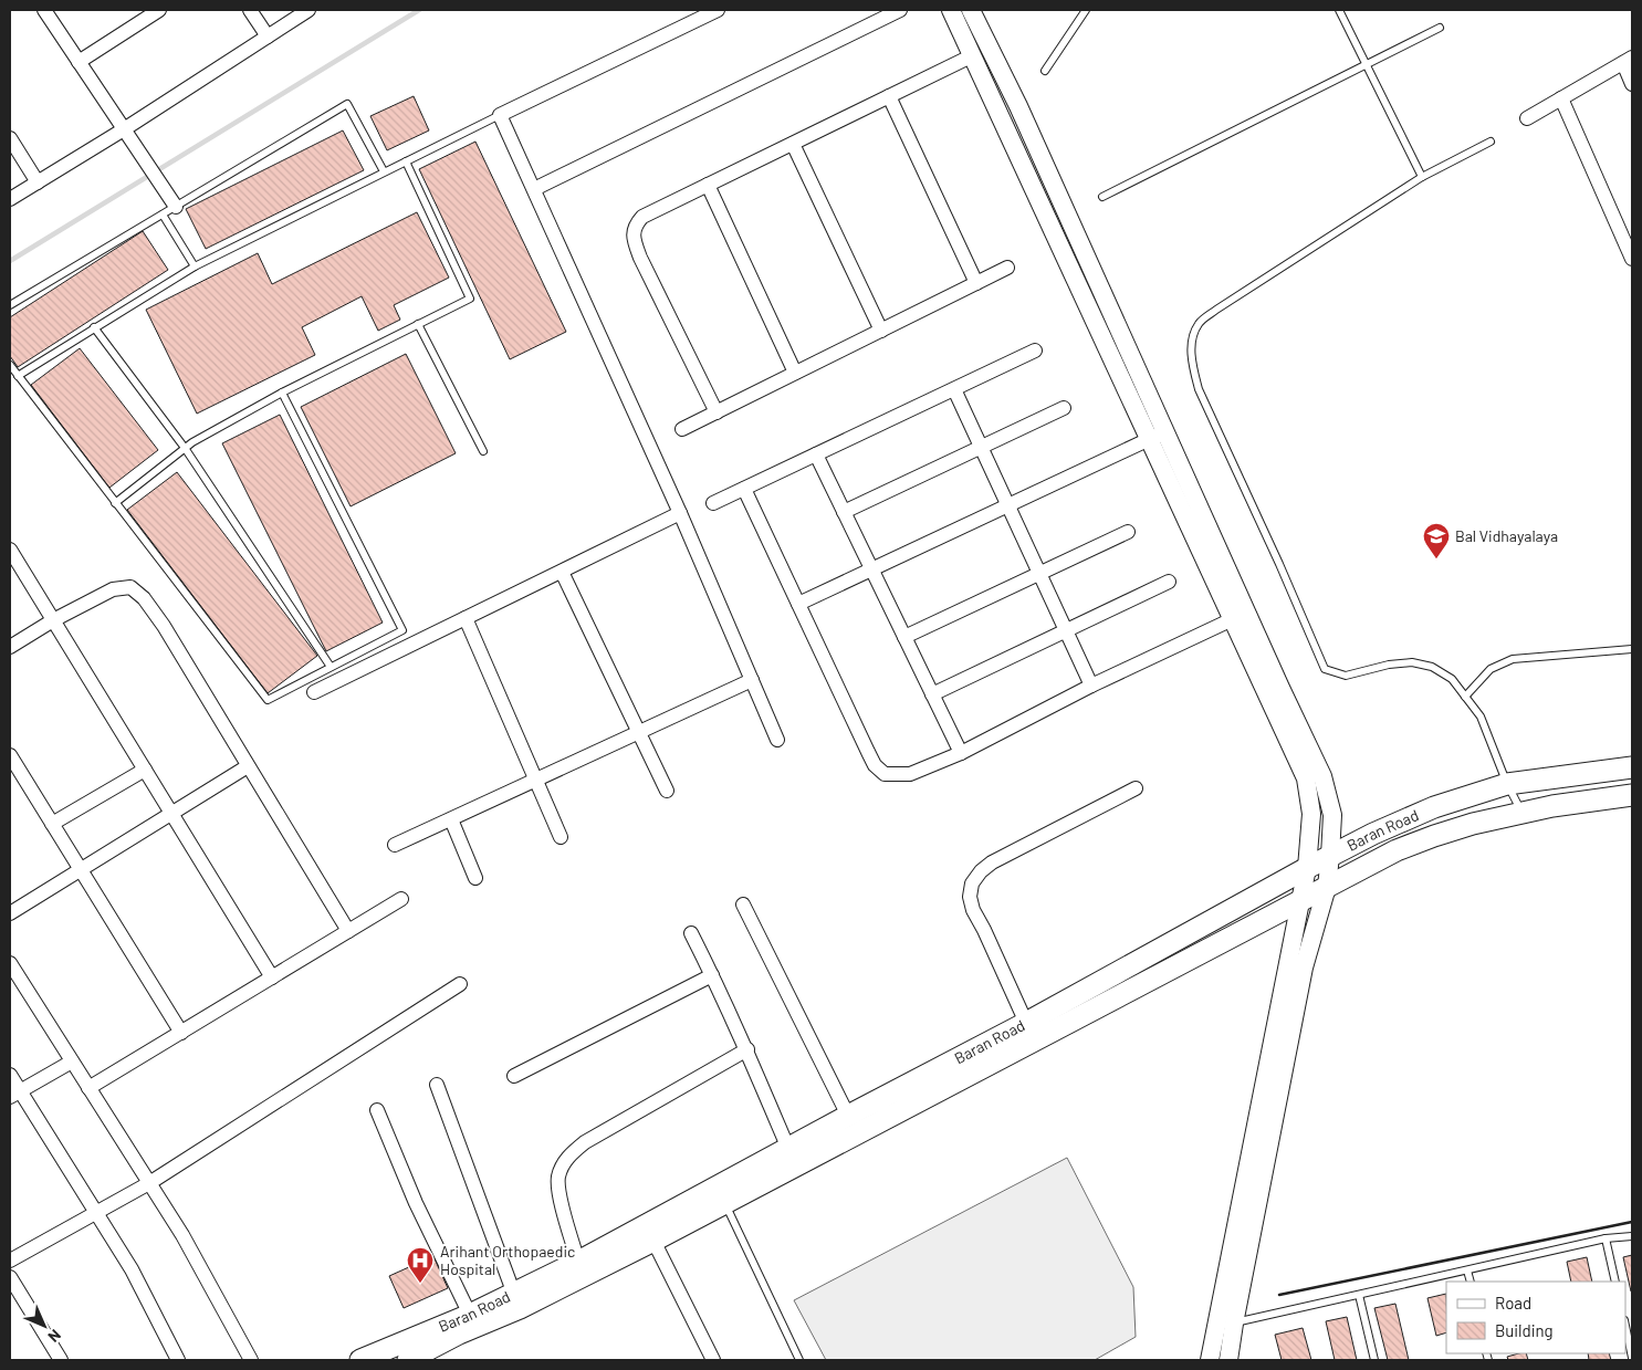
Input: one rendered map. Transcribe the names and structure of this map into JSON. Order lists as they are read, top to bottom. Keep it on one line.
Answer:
{"streets":{"main road":["Baran Road"]},"places":{"school or university":["Bal Vidhayalaya"],"hospital":["Arihant Orthopaedic Hospital"]},"legend":["Road","Building"],"north":"bottom right"}
